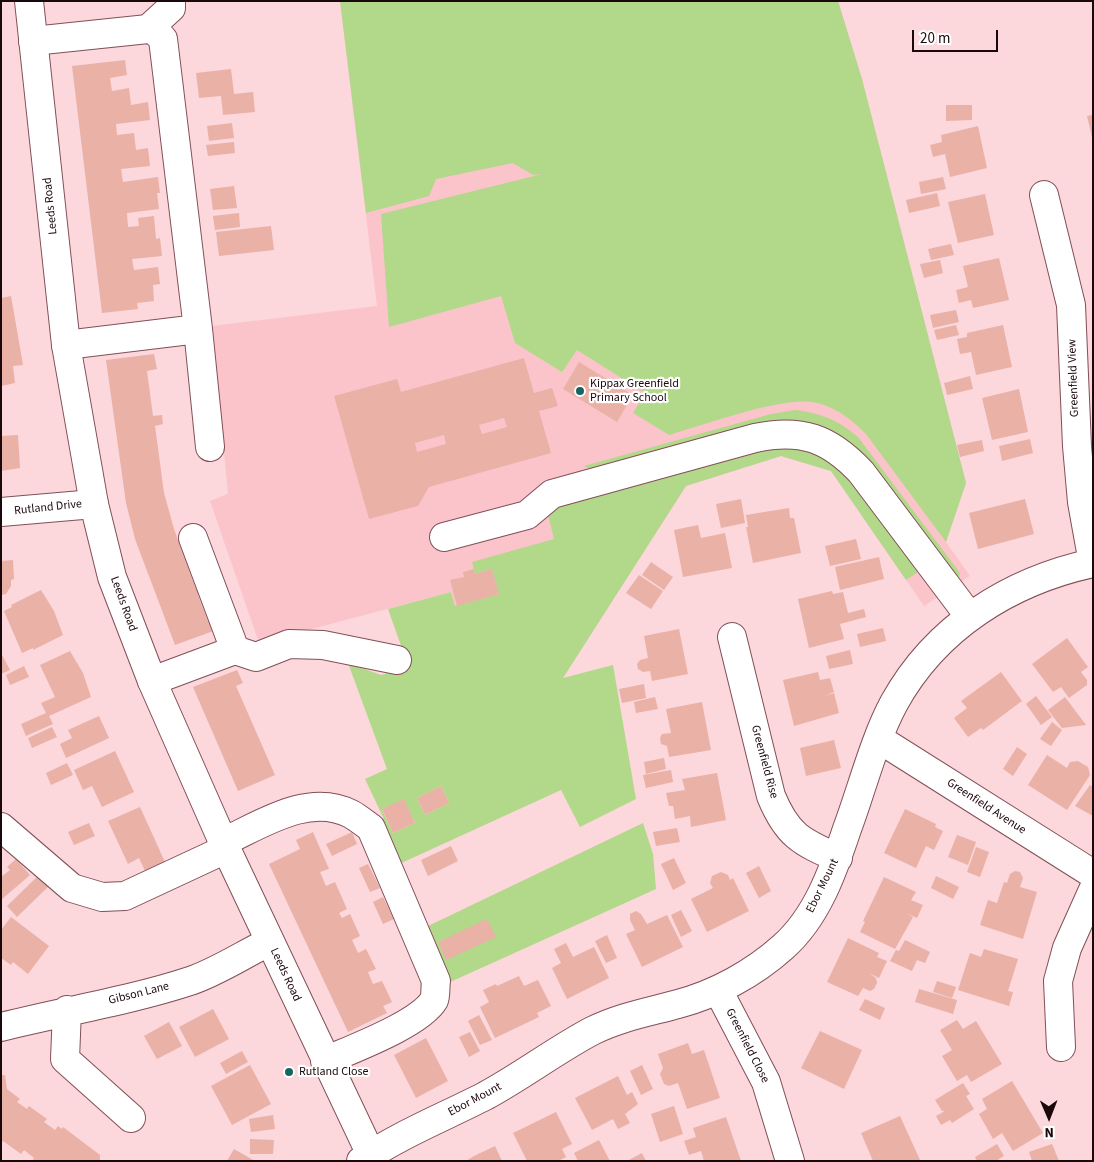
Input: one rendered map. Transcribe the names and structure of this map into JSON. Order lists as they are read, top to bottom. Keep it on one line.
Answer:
{"streets":{"street":["Leeds Road","Greenfield View","Rutland Drive","Greenfield Rise","Greenfield Avenue","Ebor Mount","Gibson Lane","Greenfield Close"]},"crossings":[["Leeds Road","Rutland Drive"],["Leeds Road","Ebor Mount"],["Leeds Road","Gibson Lane"],["Greenfield View","Ebor Mount"],["Greenfield Rise","Ebor Mount"],["Greenfield Avenue","Ebor Mount"],["Ebor Mount","Greenfield Close"]],"places":["Kippax Greenfield Primary School","Rutland Close"],"scale_bar":"20 m","north":"bottom"}
